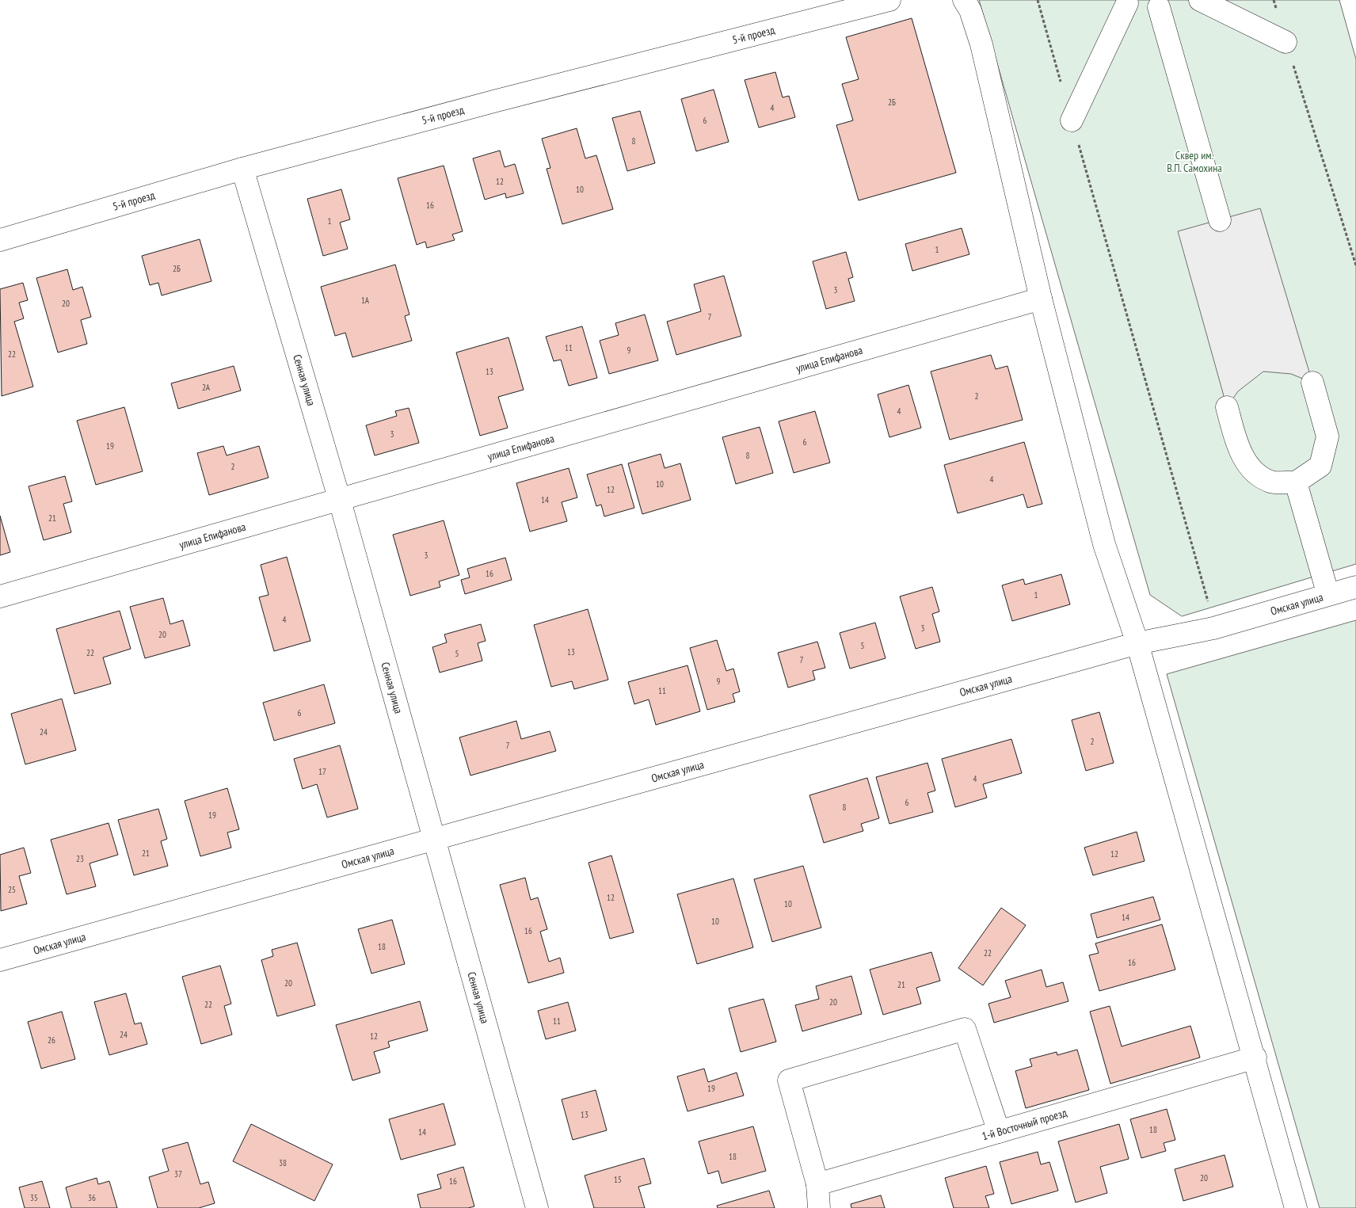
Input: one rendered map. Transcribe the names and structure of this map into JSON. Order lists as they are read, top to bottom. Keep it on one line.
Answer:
{"streets":{"street":["5-й проезд","улица Епифанова","Сенная улица","Омская улица","1-й Восточный проезд"]},"crossings":[["5-й проезд","Сенная улица"],["улица Епифанова","Сенная улица"],["Сенная улица","Омская улица"]],"parks":["Сквер им. В.П. Самохина"],"house_numbers":["2Б","4","6","8","12","10","16","1","1","2Б","3","1А","20","7","11","9","22","13","2А","2","4","3","6","19","8","2","4","10","12","14","21","3","16","1","4","3","20","5","13","22","5","7","9","11","6","24","2","7","17","4","6","8","19","21","12","23","25","12","10","14","10","16","18","22","16","20","21","20","22","11","24","12","26","19","13","18","14","18","38","37","20","15","16","35","36"]}
